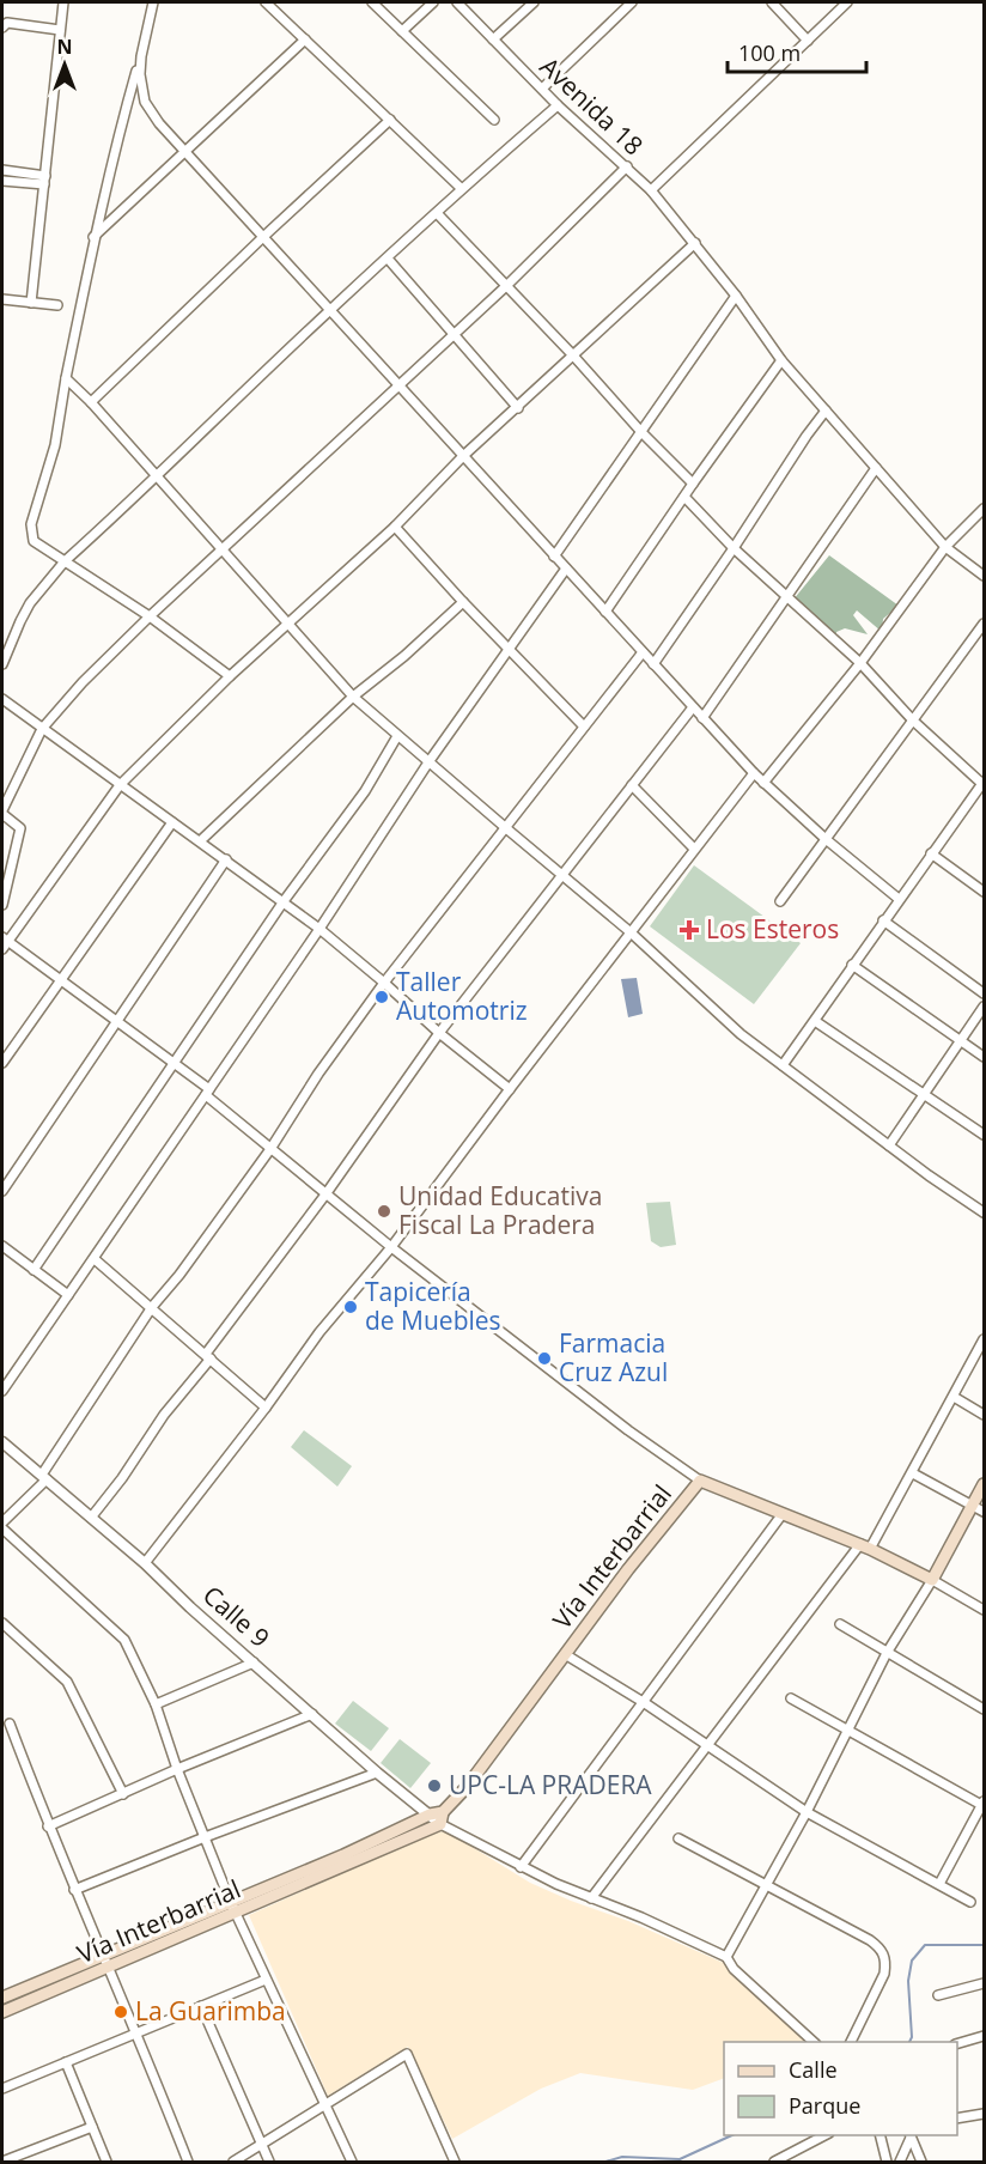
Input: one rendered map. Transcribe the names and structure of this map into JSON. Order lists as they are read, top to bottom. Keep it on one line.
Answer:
{"streets":{"main road":["Vía Interbarrial"],"street":["Avenida 18","Calle 9"]},"crossings":[["Vía Interbarrial","Calle 9"]],"places":{"health":["Los Esteros"],"other":["Taller Automotriz","Unidad Educativa Fiscal La Pradera","Tapicería de Muebles","Farmacia Cruz Azul","UPC-LA PRADERA","La Guarimba"]},"legend":["Calle","Parque"],"scale_bar":"100 m","north":"top"}
